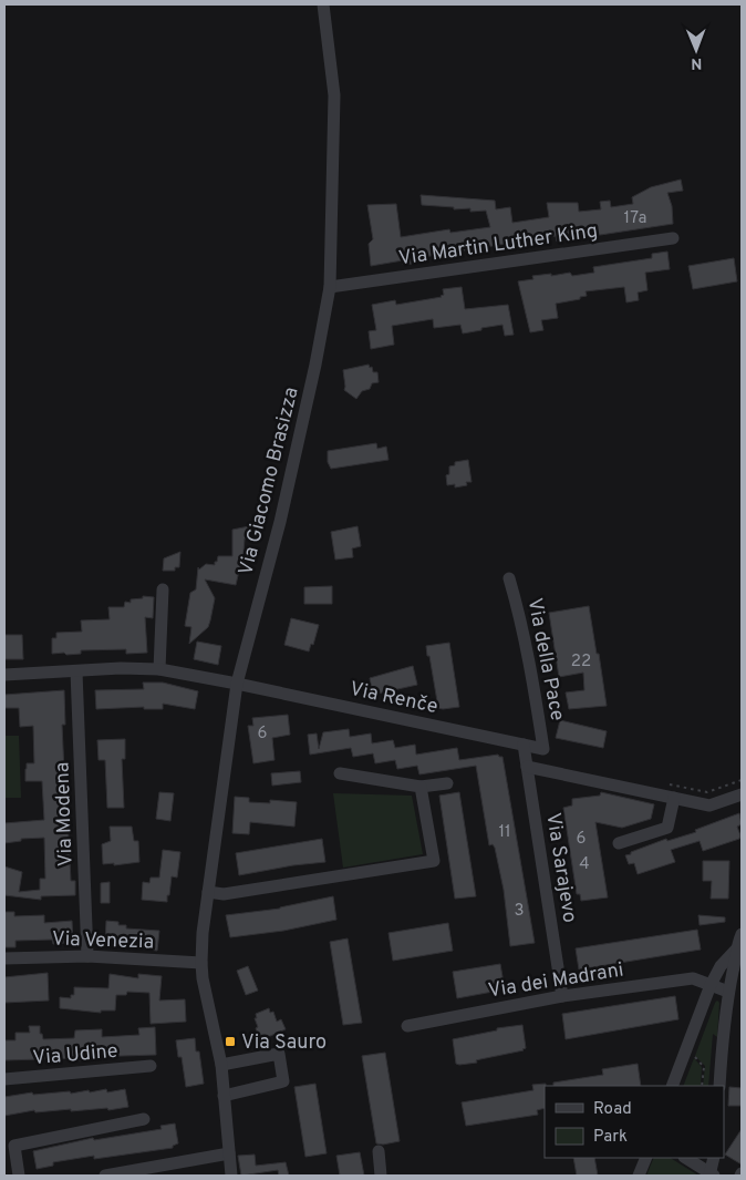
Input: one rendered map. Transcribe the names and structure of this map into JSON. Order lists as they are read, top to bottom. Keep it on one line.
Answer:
{"streets":{"street":["Via Martin Luther King","Via Giacomo Brasizza","Via della Pace","Via Renče","Via Modena","Via Sarajevo","Via Venezia","Via dei Madrani","Via Udine"]},"crossings":[["Via Martin Luther King","Via Giacomo Brasizza"],["Via Giacomo Brasizza","Via Renče"],["Via Giacomo Brasizza","Via Venezia"],["Via della Pace","Via Renče"],["Via Renče","Via Modena"],["Via Renče","Via Sarajevo"],["Via Modena","Via Venezia"],["Via Sarajevo","Via dei Madrani"]],"places":{"transit":["Via Sauro"]},"house_numbers":["17a","22","6","11","6","4","3"],"legend":["Road","Park"],"north":"bottom"}
